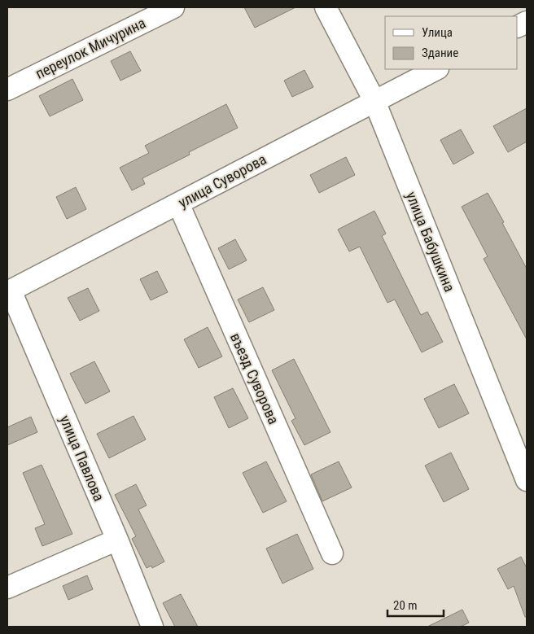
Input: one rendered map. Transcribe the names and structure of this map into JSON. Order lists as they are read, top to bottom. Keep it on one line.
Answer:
{"streets":{"street":["переулок Мичурина","улица Суворова","улица Бабушкина","въезд Суворова","улица Павлова"]},"crossings":[["улица Суворова","улица Бабушкина"],["улица Суворова","въезд Суворова"],["улица Суворова","улица Павлова"]],"legend":["Улица","Здание"],"scale_bar":"20 m"}
